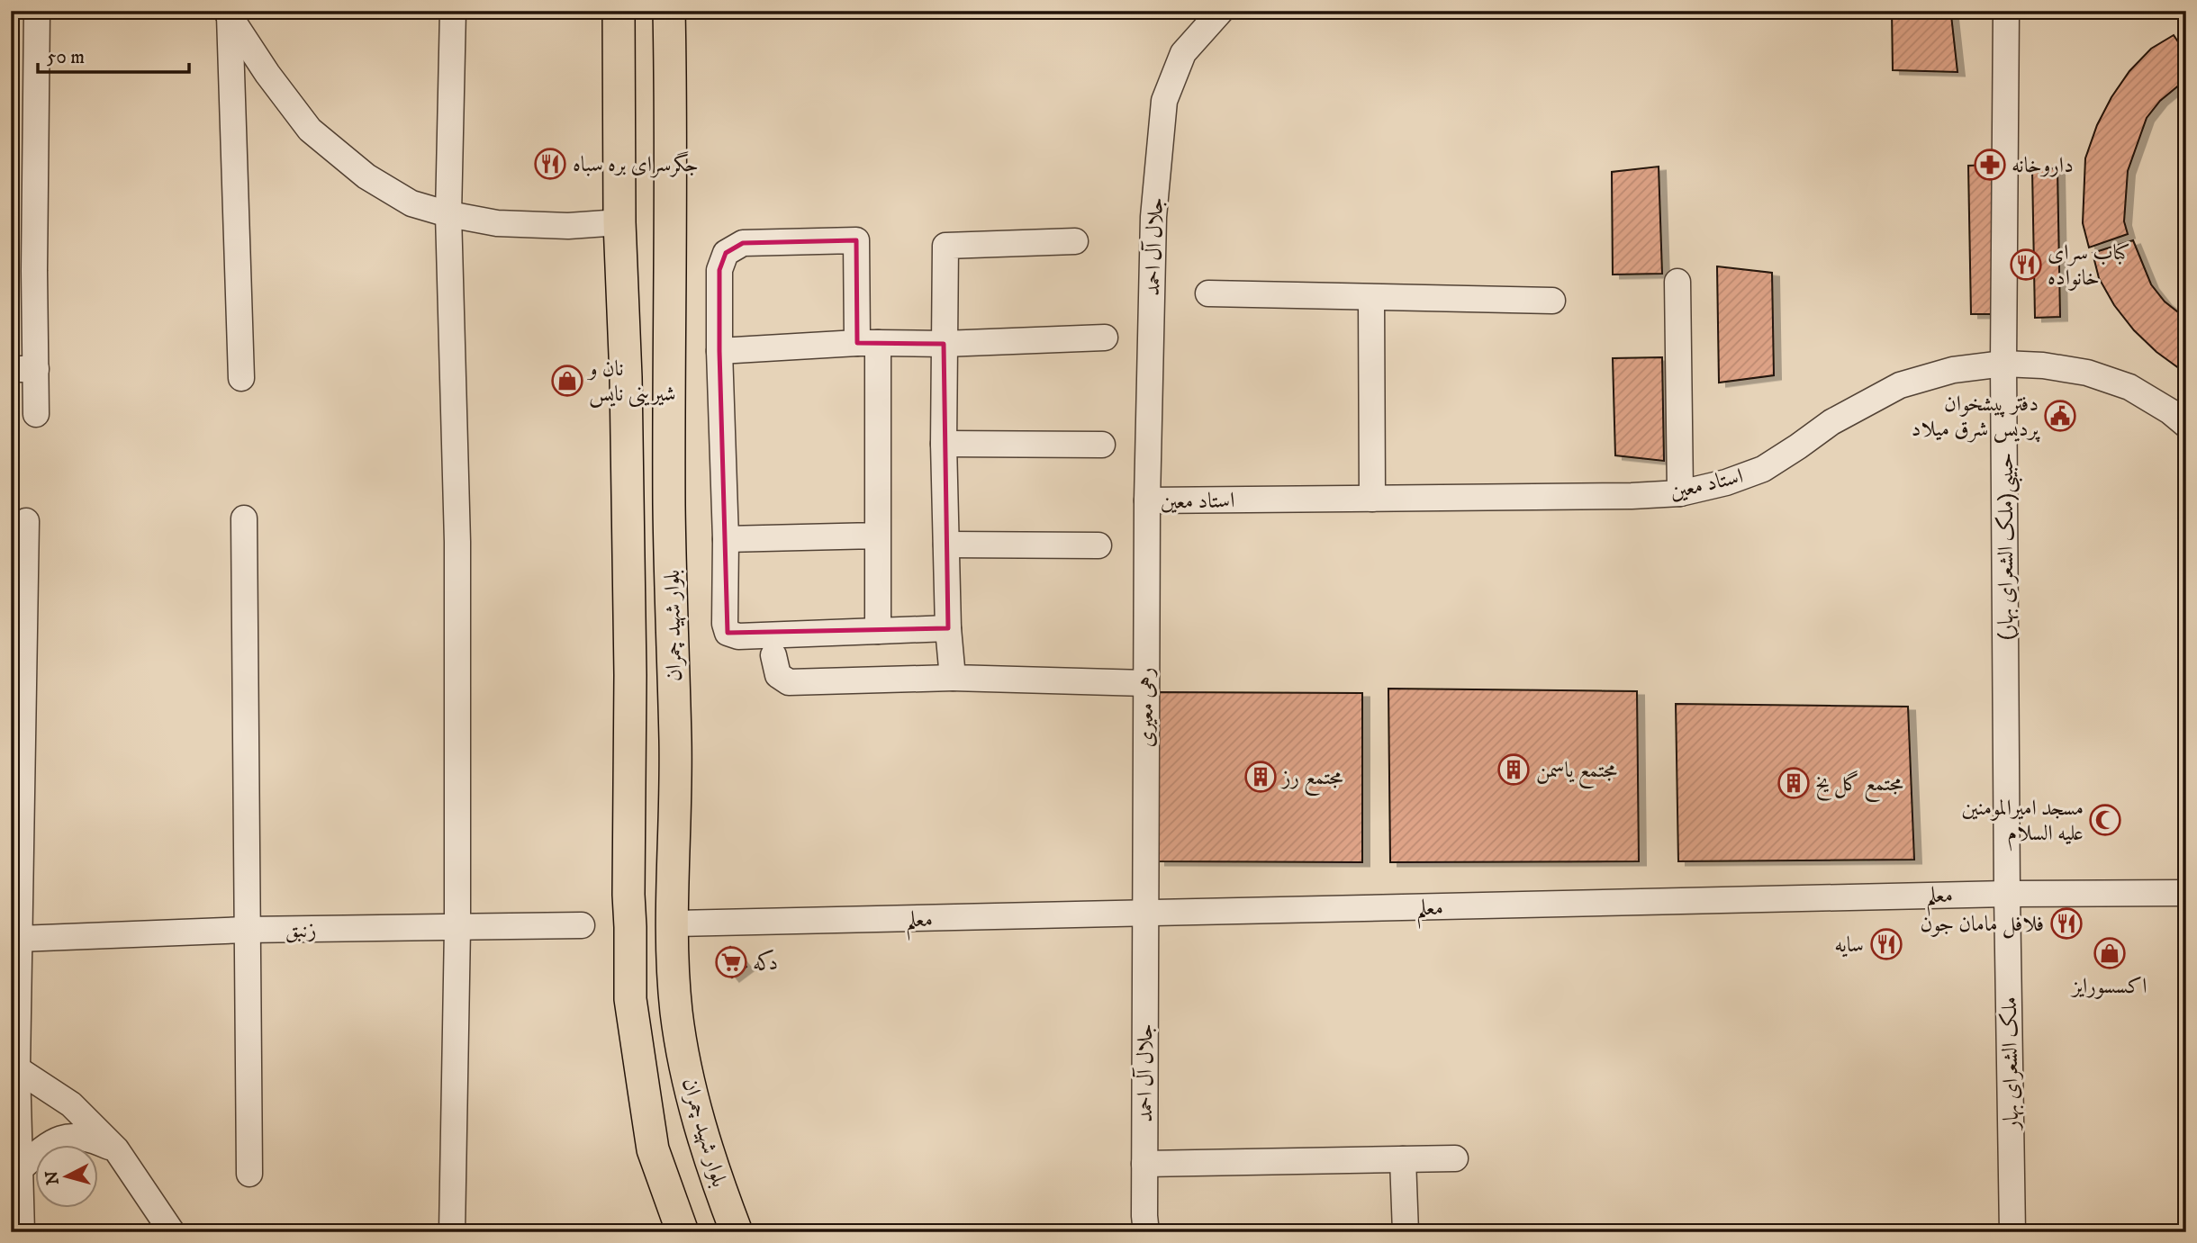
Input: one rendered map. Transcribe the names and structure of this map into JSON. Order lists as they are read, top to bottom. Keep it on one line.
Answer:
{"streets":{"main road":["بلوار شهید چمران"],"street":["جلال آل احمد","استاد معین","حبیبی(ملک الشعرای بهار)","رهی معیری","معلم","زنبق","ملک الشعرای بهار"]},"crossings":[["جلال آل احمد","استاد معین"],["جلال آل احمد","رهی معیری"],["جلال آل احمد","معلم"],["استاد معین","حبیبی(ملک الشعرای بهار)"],["استاد معین","رهی معیری"],["حبیبی(ملک الشعرای بهار)","معلم"],["حبیبی(ملک الشعرای بهار)","ملک الشعرای بهار"],["بلوار شهید چمران","معلم"],["رهی معیری","معلم"],["معلم","ملک الشعرای بهار"]],"places":{"restaurant":["جگرسرای بره سباه","کباب سرای خانواده","فلافل مامان جون","سایه"],"pharmacy":["داروخانه"],"shop":["نان و شیرینی نایس","اکسسورایز"],"public building":["دفتر پیشخوان پردیس شرق میلاد"],"building":["مجتمع یاسمن","مجتمع رز","مجتمع گل یخ"],"mosque":["مسجد امیرالمومنین علیه السلام"],"supermarket":["دکه"]},"scale_bar":"50 m","north":"left"}
